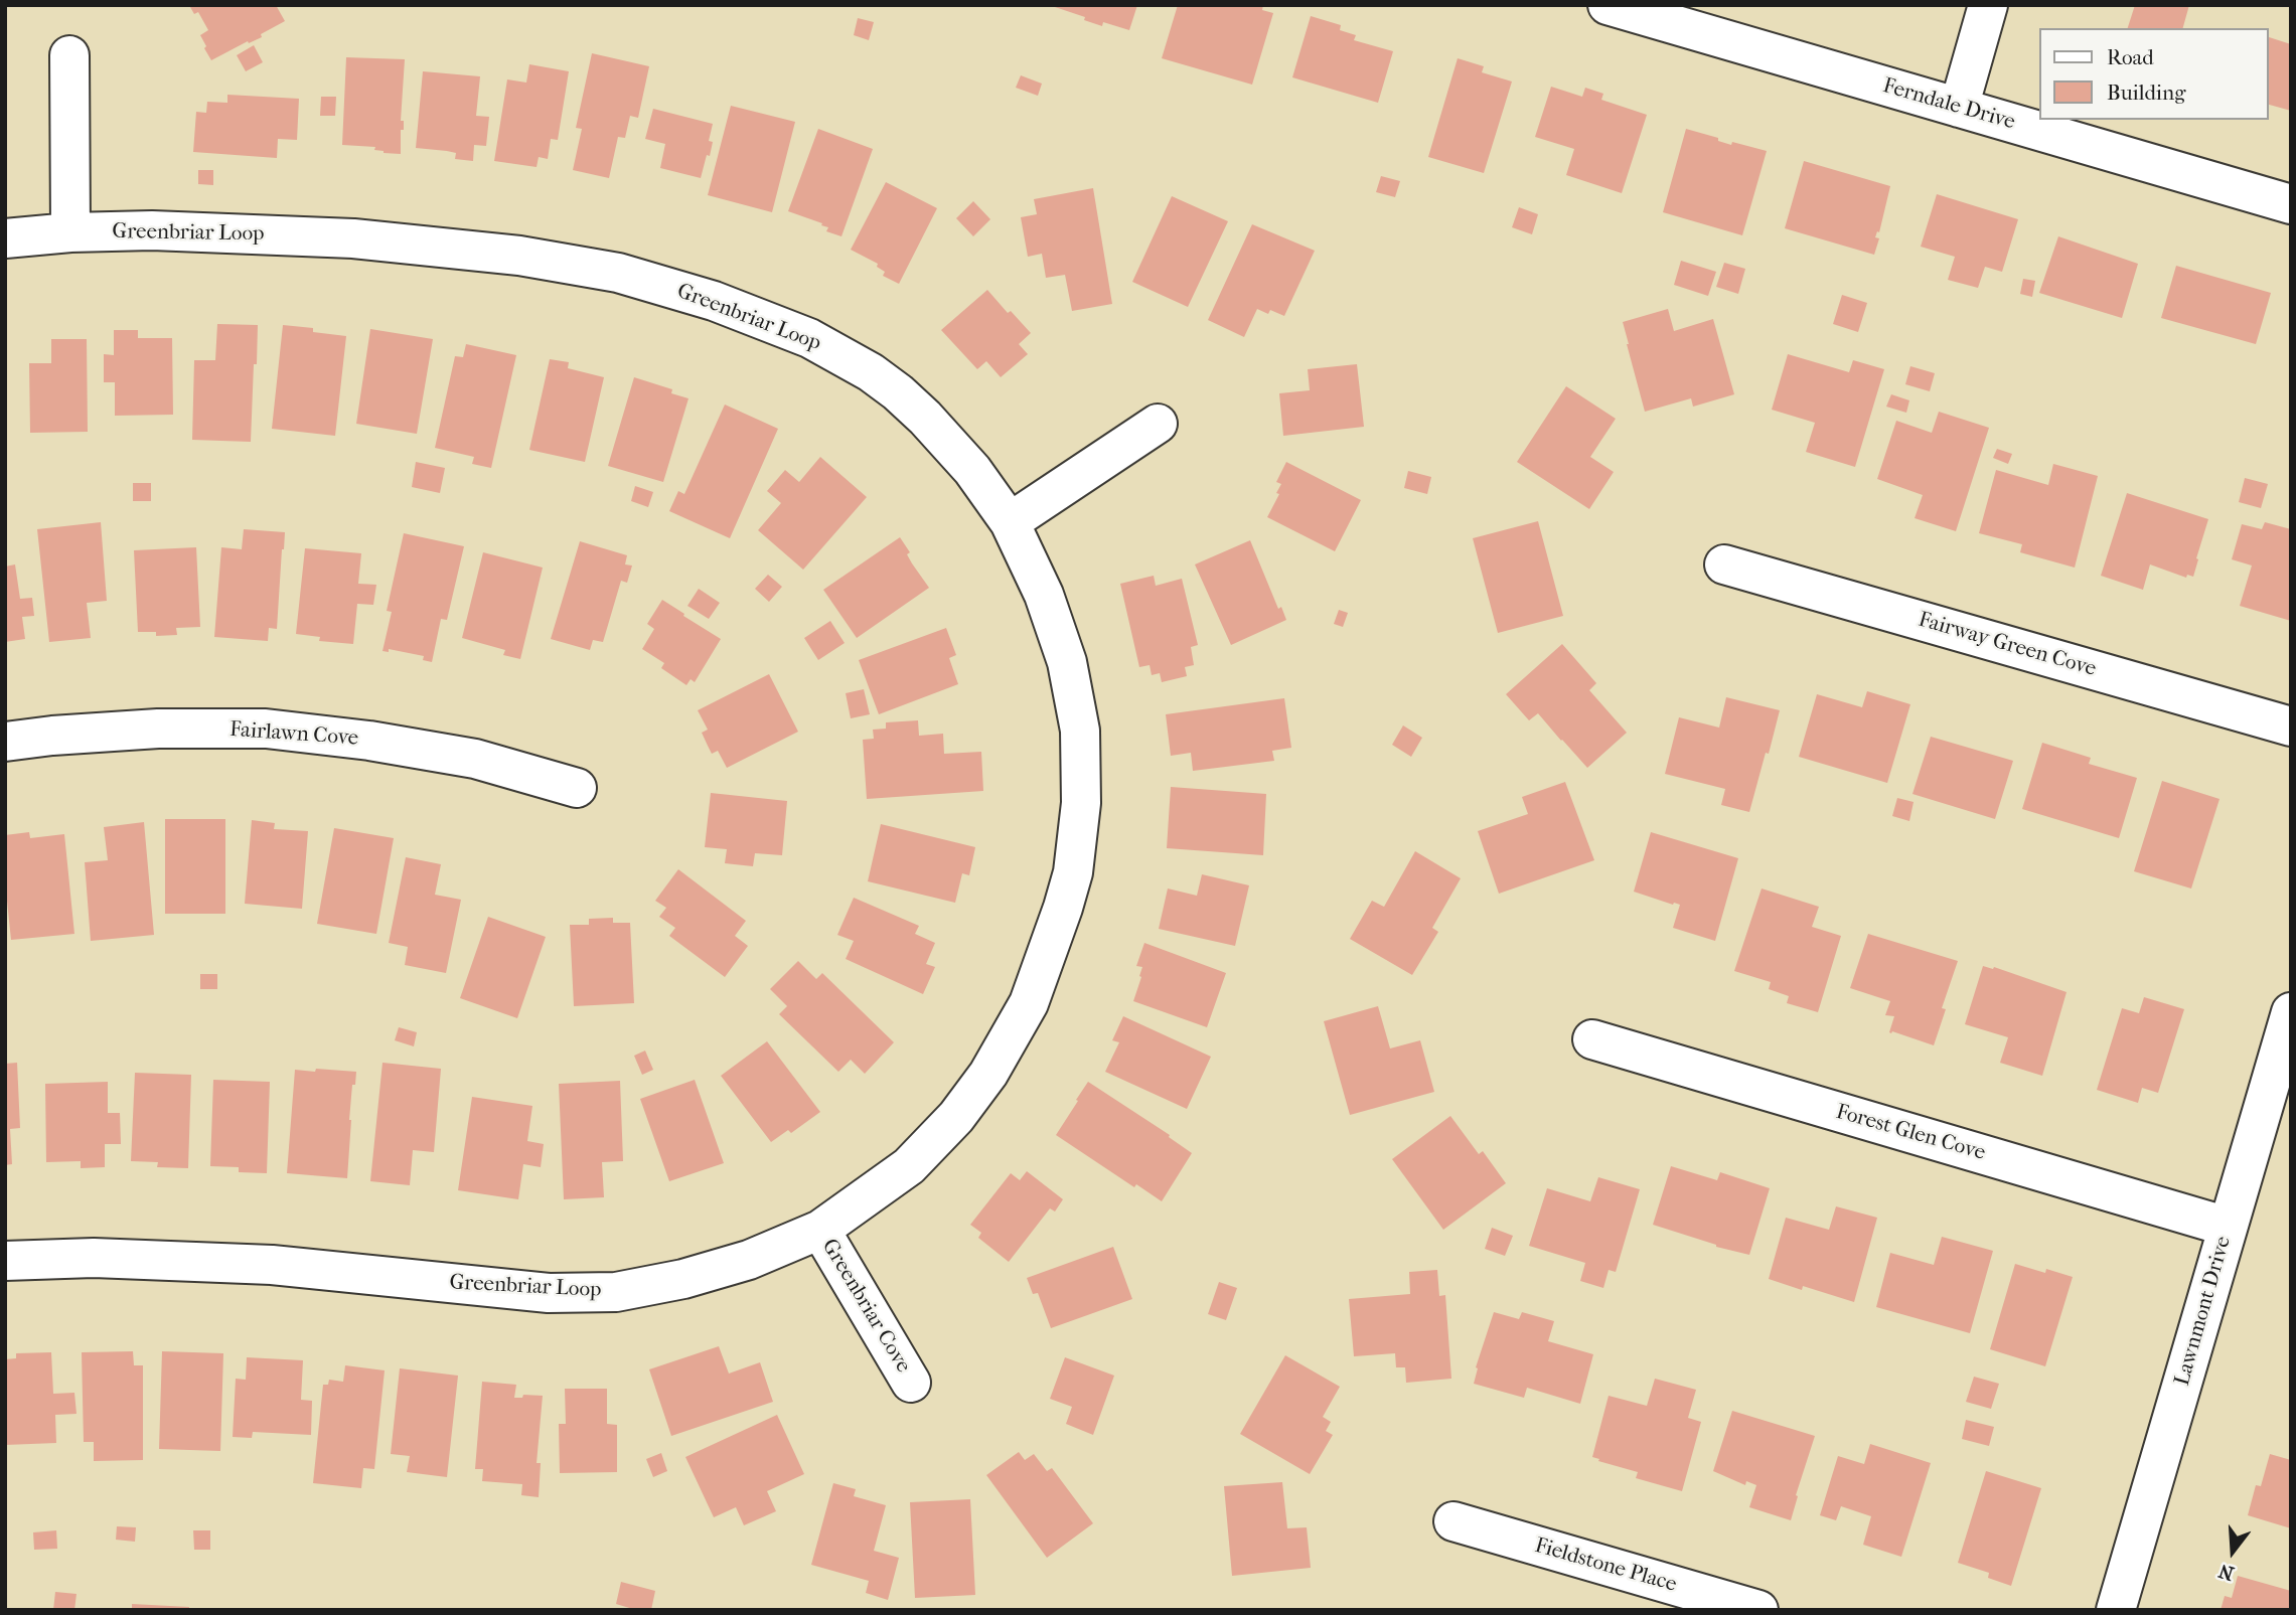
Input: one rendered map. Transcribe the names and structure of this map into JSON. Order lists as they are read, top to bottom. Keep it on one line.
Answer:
{"streets":{"street":["Ferndale Drive","Greenbriar Loop","Fairway Green Cove","Fairlawn Cove","Forest Glen Cove","Greenbriar Cove","Lawnmont Drive","Fieldstone Place"]},"crossings":[["Greenbriar Loop","Greenbriar Cove"],["Forest Glen Cove","Lawnmont Drive"]],"legend":["Road","Building"],"north":"bottom"}
